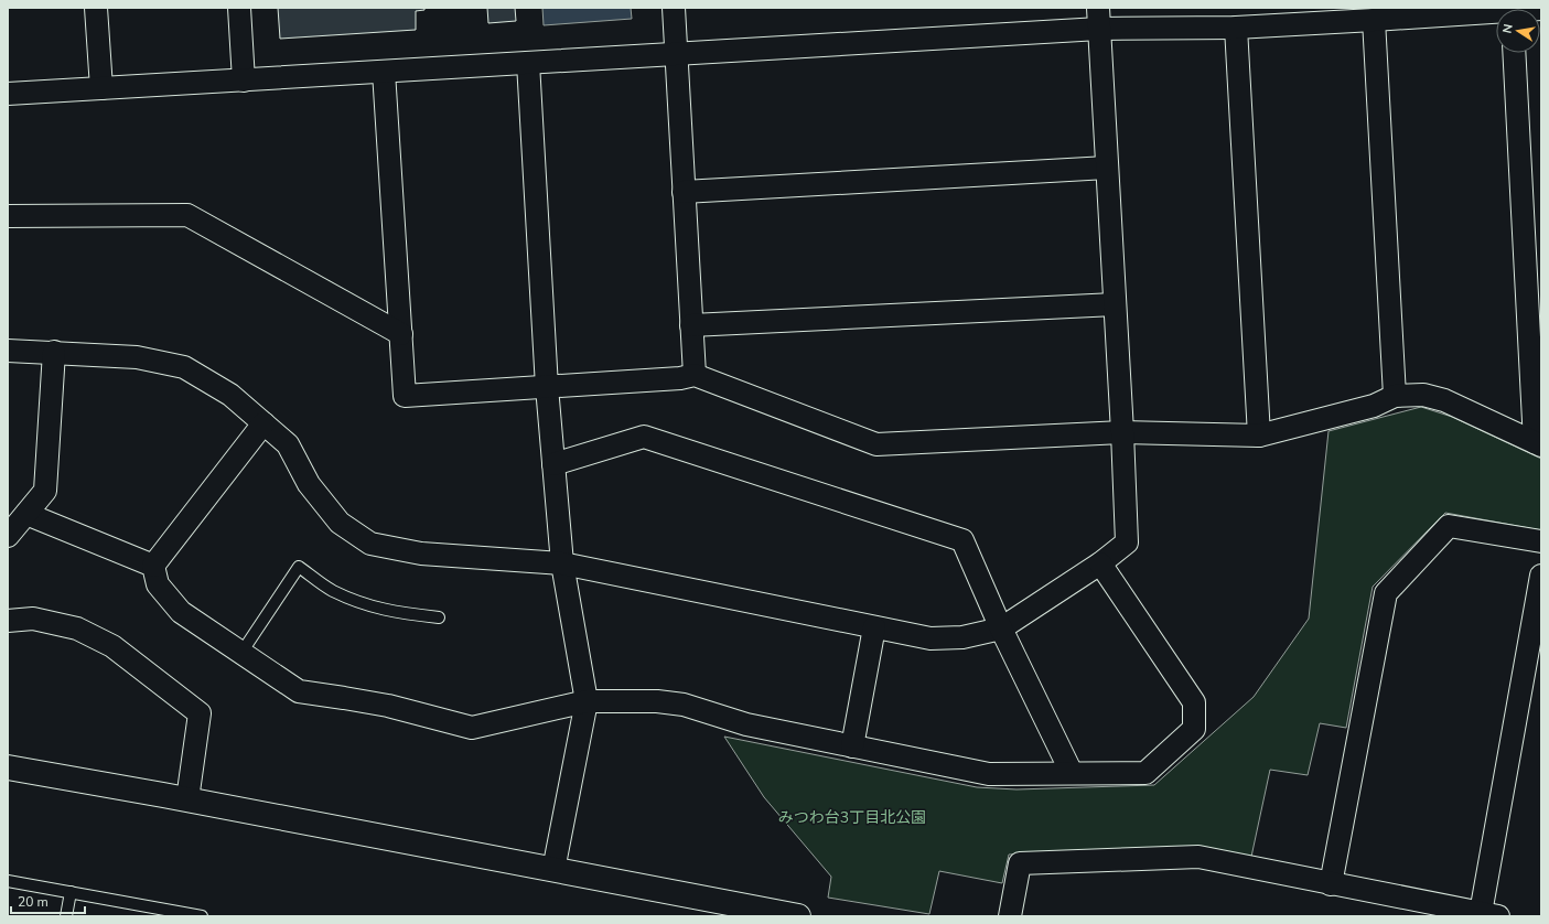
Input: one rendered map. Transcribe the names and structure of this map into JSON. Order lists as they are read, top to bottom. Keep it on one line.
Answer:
{"parks":["みつわ台3丁目北公園"],"scale_bar":"20 m","north":"left"}
